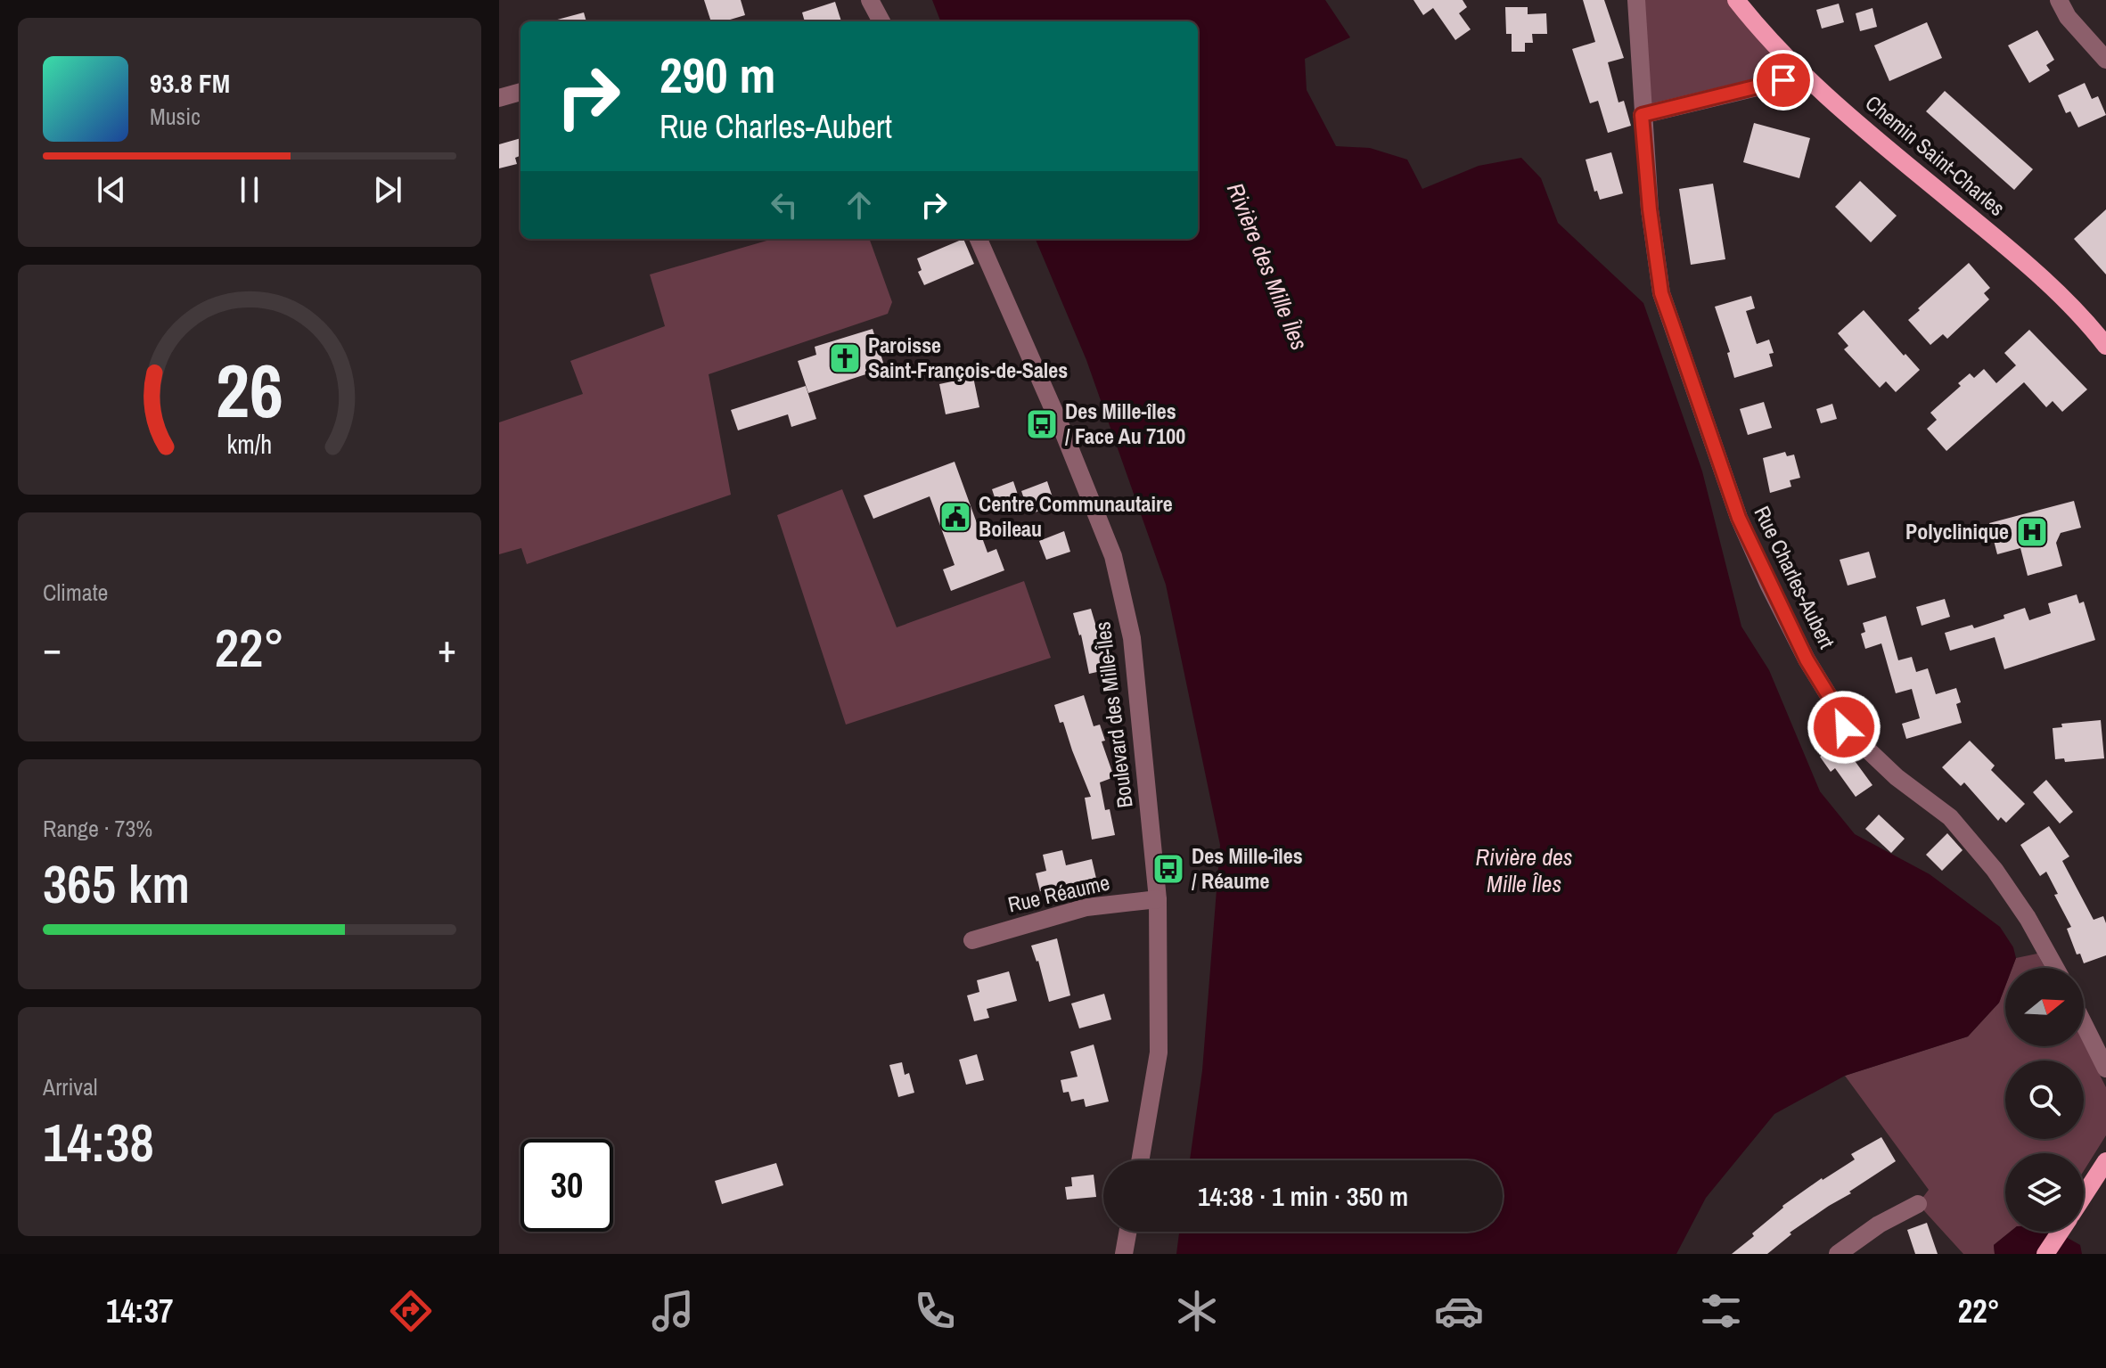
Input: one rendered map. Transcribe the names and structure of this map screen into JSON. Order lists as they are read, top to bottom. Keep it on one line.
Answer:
{"streets":{"main road":["Chemin Saint-Charles"],"street":["Rue Charles-Aubert","Boulevard des Mille-Îles","Rue Réaume"]},"crossings":[["Boulevard des Mille-Îles","Rue Réaume"]],"water":["Rivière des Mille Îles"],"places":{"church":["Paroisse Saint-François-de-Sales"],"bus stop":["Des Mille-îles / Face Au 7100","Des Mille-îles / Réaume"],"public building":["Centre Communautaire Boileau"],"hospital":["Polyclinique"]},"north":"right","page":{"turn":["290 m","Rue Charles-Aubert"],"song":["93.8 FM","Music"],"tile":["Climate",["Range · 73%","365 km"],["Arrival","14:38"]],"heat":["−","22°","+"],"limit":"30","trip":"14:38 · 1 min · 350 m","tabs":["14:37","22°"],"gauge":["26","km/h"]}}
